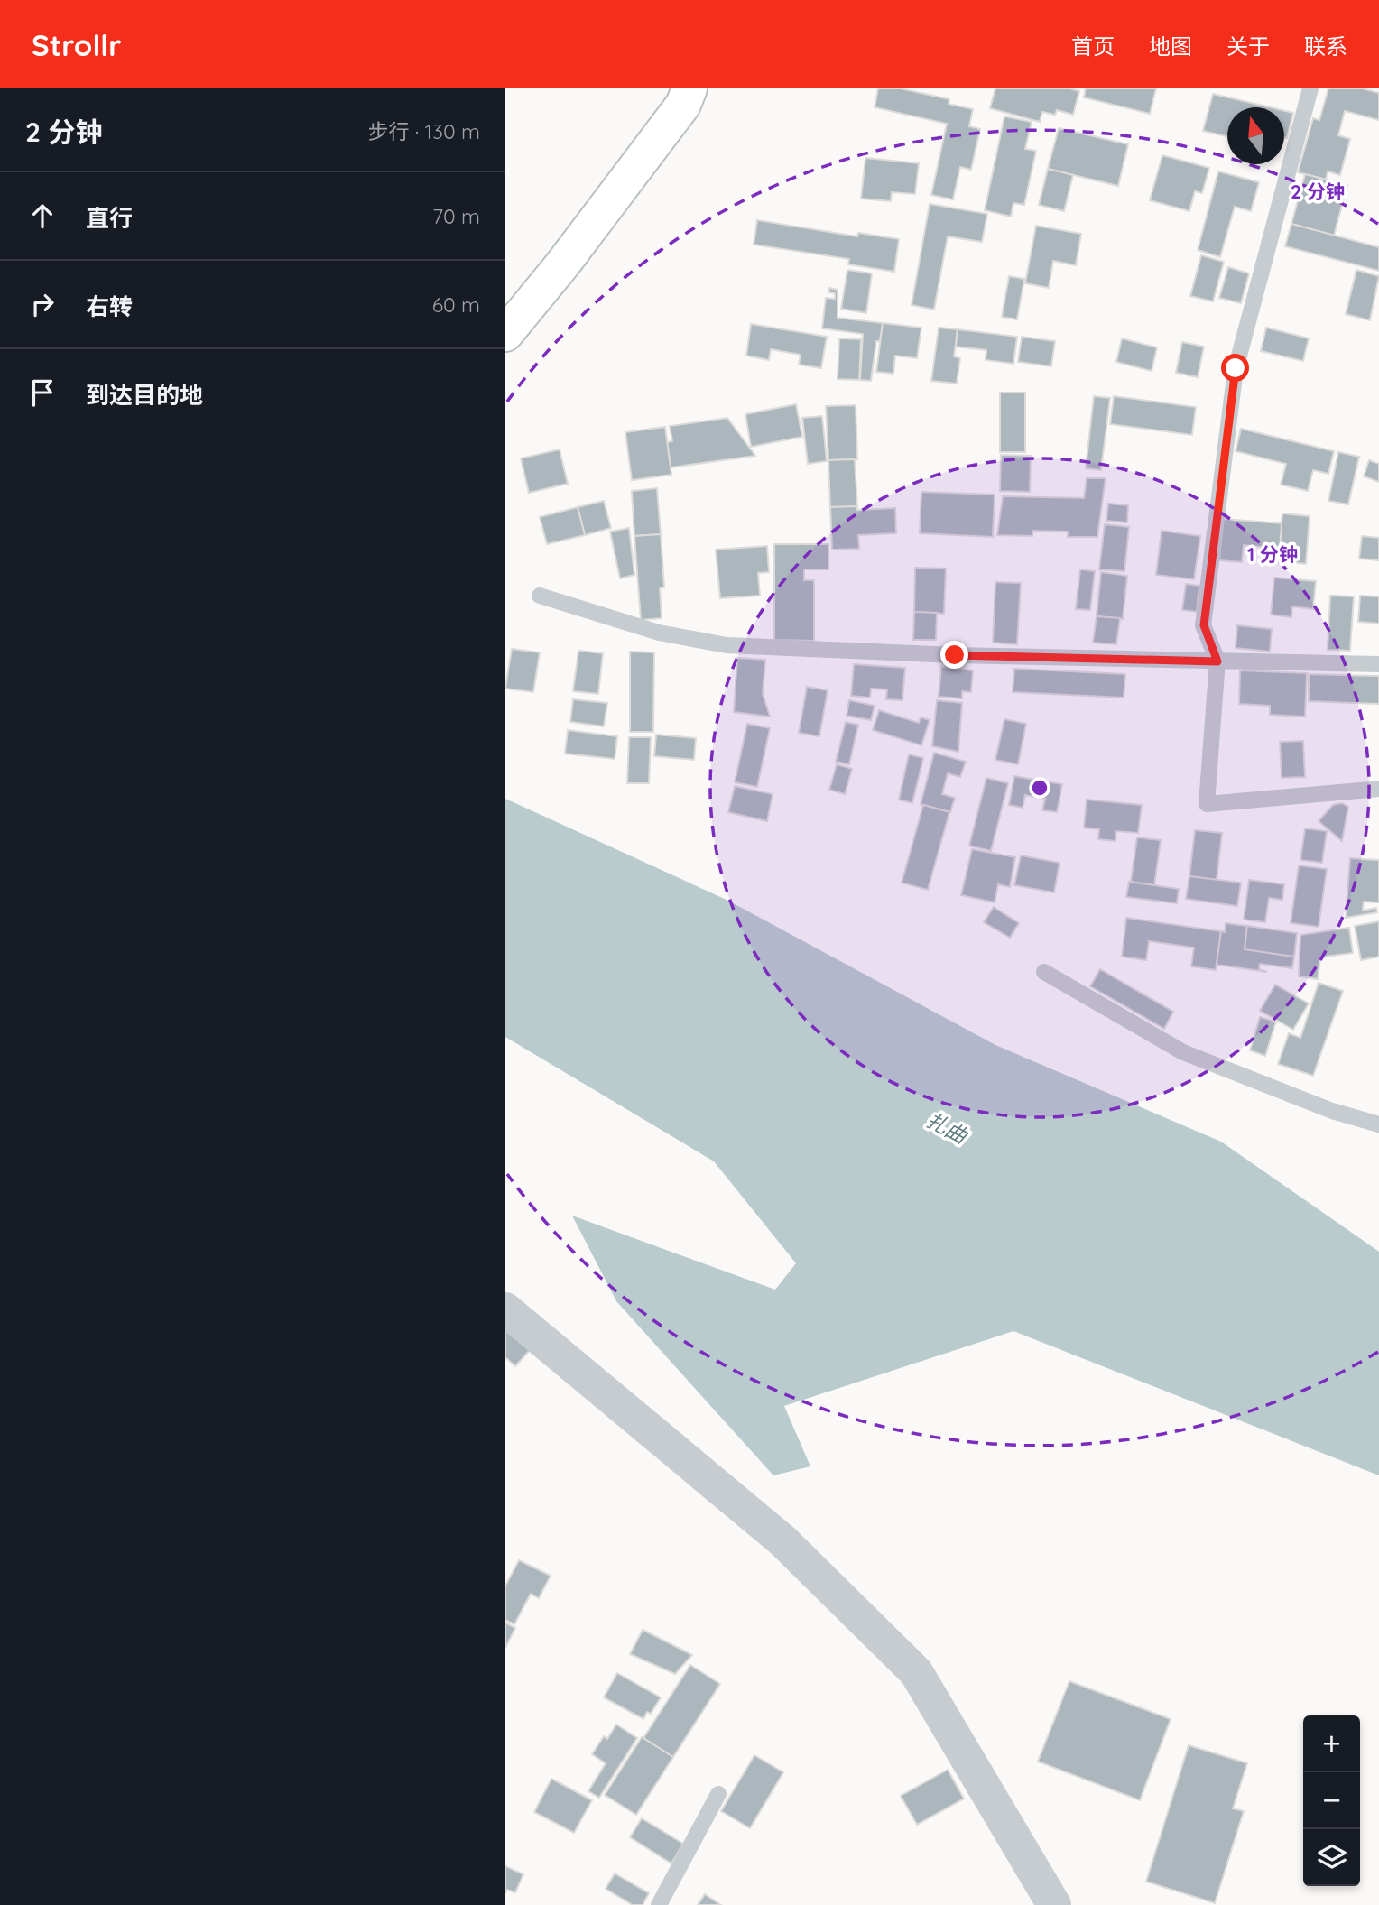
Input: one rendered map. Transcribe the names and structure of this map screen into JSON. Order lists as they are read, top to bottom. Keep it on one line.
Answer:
{"water":["扎曲"],"north":"top","page":{"header":"Strollr","nav":["首页","地图","关于","联系"],"heading":["2 分钟","步行 · 130 m"],"list":[["直行","70 m"],["右转","60 m"],"到达目的地"],"map_buttons":["+","−"]},"rings":["2 分钟","1 分钟"]}
